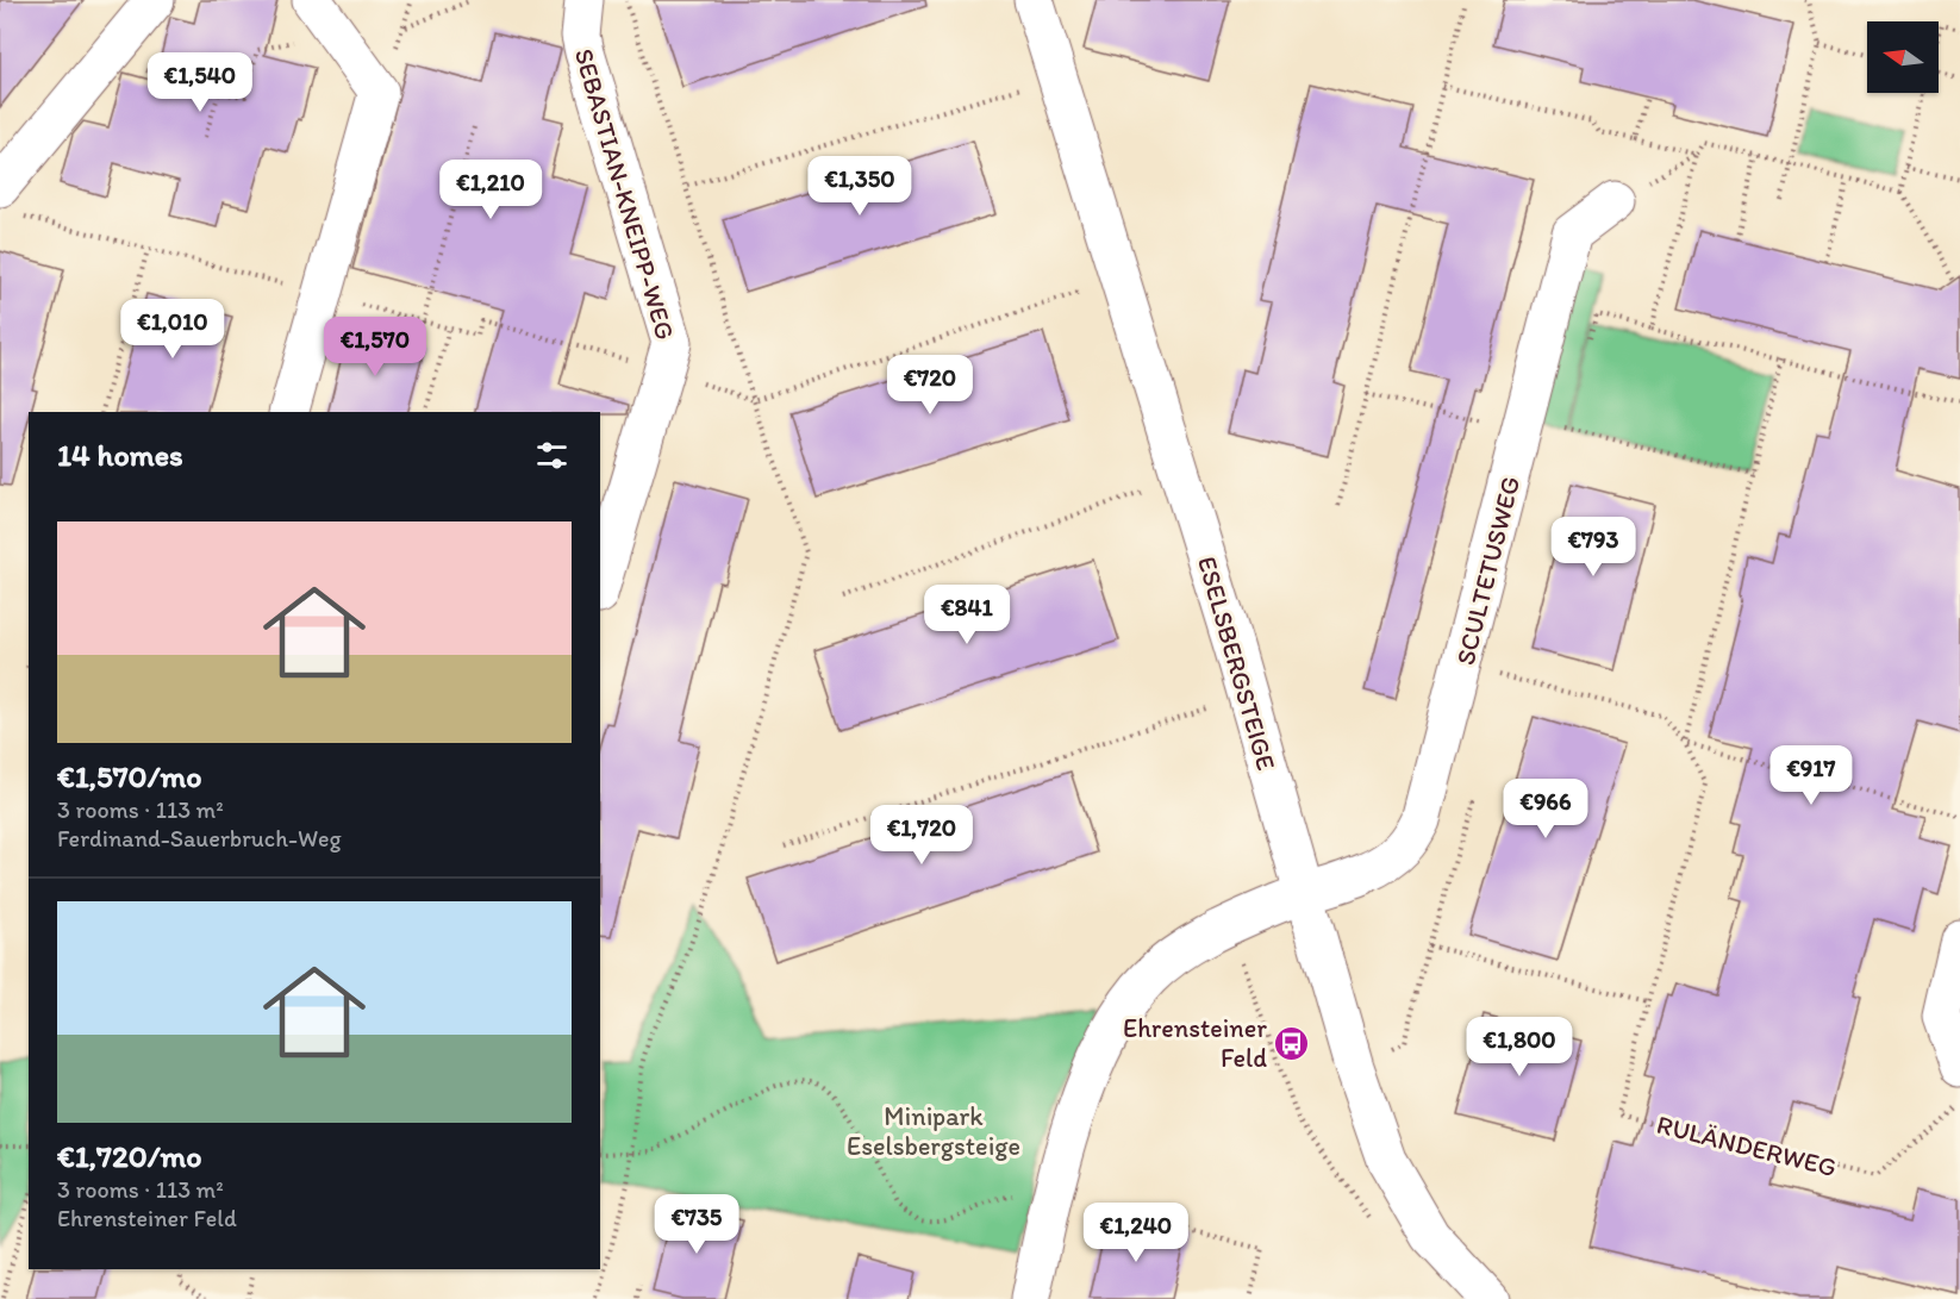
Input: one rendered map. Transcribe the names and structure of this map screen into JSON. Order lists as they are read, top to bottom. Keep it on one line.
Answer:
{"streets":{"street":["SEBASTIAN-KNEIPP-WEG","SCULTETUSWEG","ESELSBERGSTEIGE"],"path":["RULÄNDERWEG"]},"crossings":[["SCULTETUSWEG","ESELSBERGSTEIGE"]],"parks":["Minipark Eselsbergsteige"],"places":{"bus stop":["Ehrensteiner Feld"]},"north":"left","page":{"price":["€1,540","€1,350","€1,210","€1,010","€1,570","€720","€793","€841","€917","€966","€1,720","€1,800","€735","€1,240"],"heading":"14 homes","list":[{"name":"€1,570/mo","note":"3 rooms · 113 m² · Ferdinand-Sauerbruch-Weg"},{"name":"€1,720/mo","note":"3 rooms · 113 m² · Ehrensteiner Feld"}]}}
